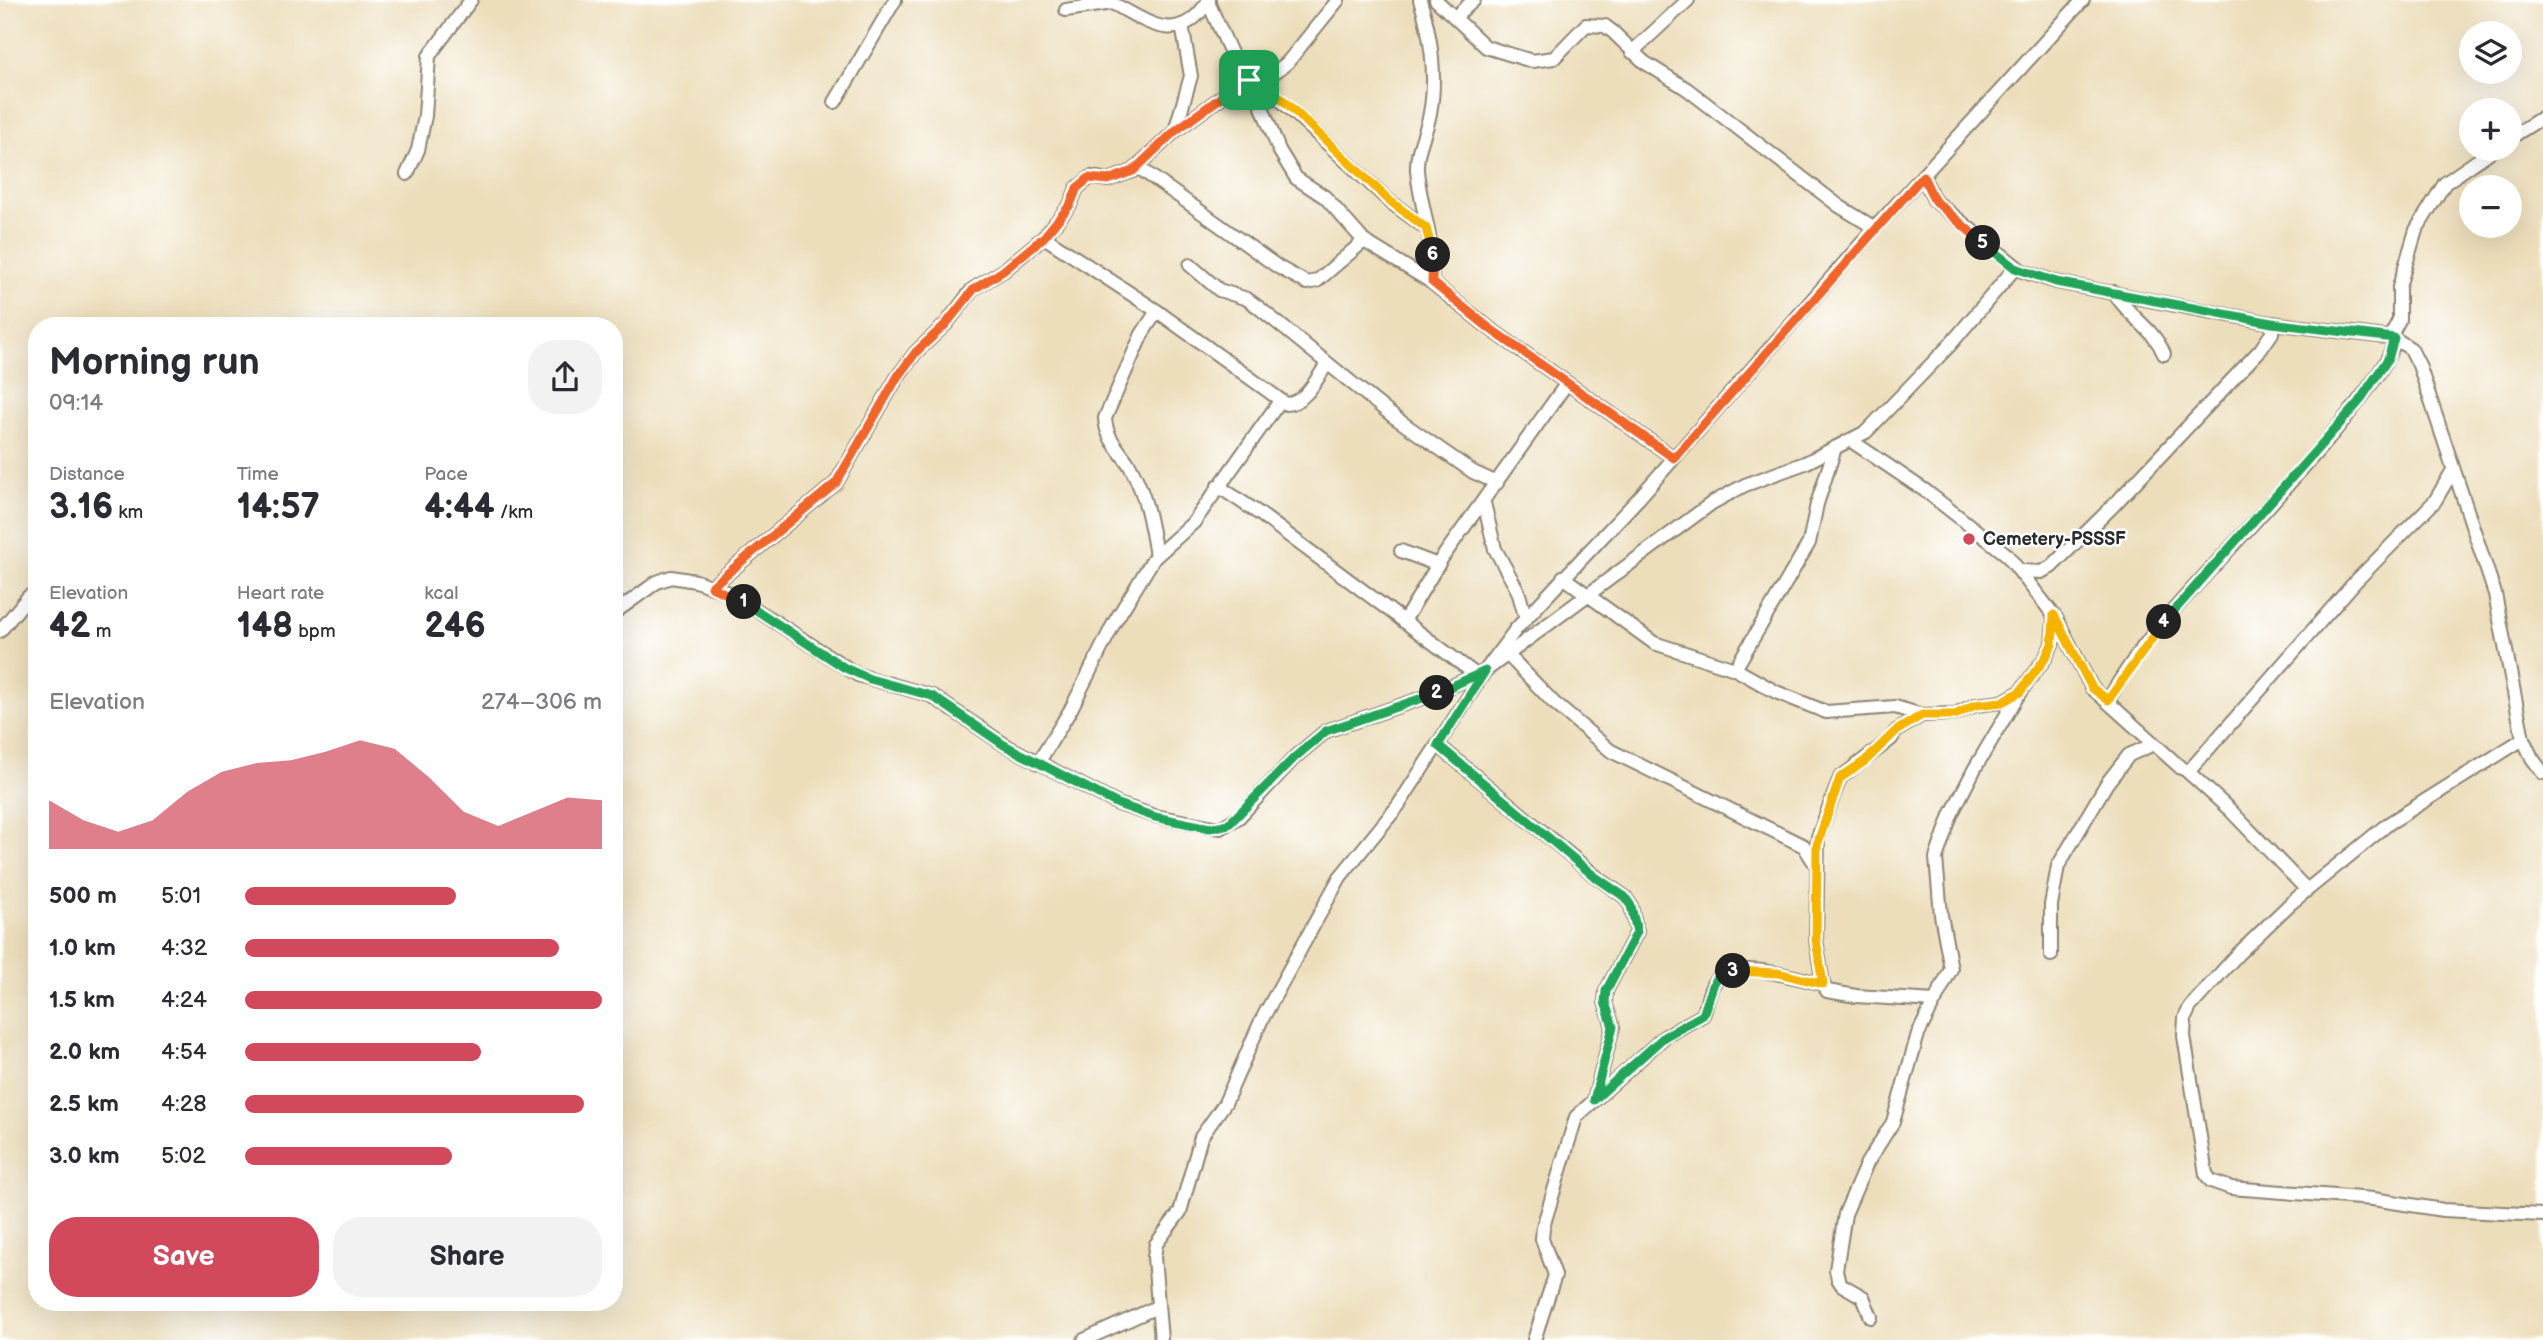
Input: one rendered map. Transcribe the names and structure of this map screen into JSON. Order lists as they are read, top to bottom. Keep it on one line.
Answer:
{"places":["Cemetery-PSSSF"],"page":{"map_buttons":["+","−"],"pins":["5","6","1","4","2","3"],"heading":["Morning run","09:14"],"stats":[["Distance","3.16 km"],["Time","14:57"],["Pace","4:44 /km"],["Elevation","42 m"],["Heart rate","148 bpm"],["kcal","246"]],"chart":["Elevation","274–306 m"],"list":[{"name":"500 m","note":"5:01"},{"name":"1.0 km","note":"4:32"},{"name":"1.5 km","note":"4:24"},{"name":"2.0 km","note":"4:54"},{"name":"2.5 km","note":"4:28"},{"name":"3.0 km","note":"5:02"}],"buttons":["Save","Share"]}}
